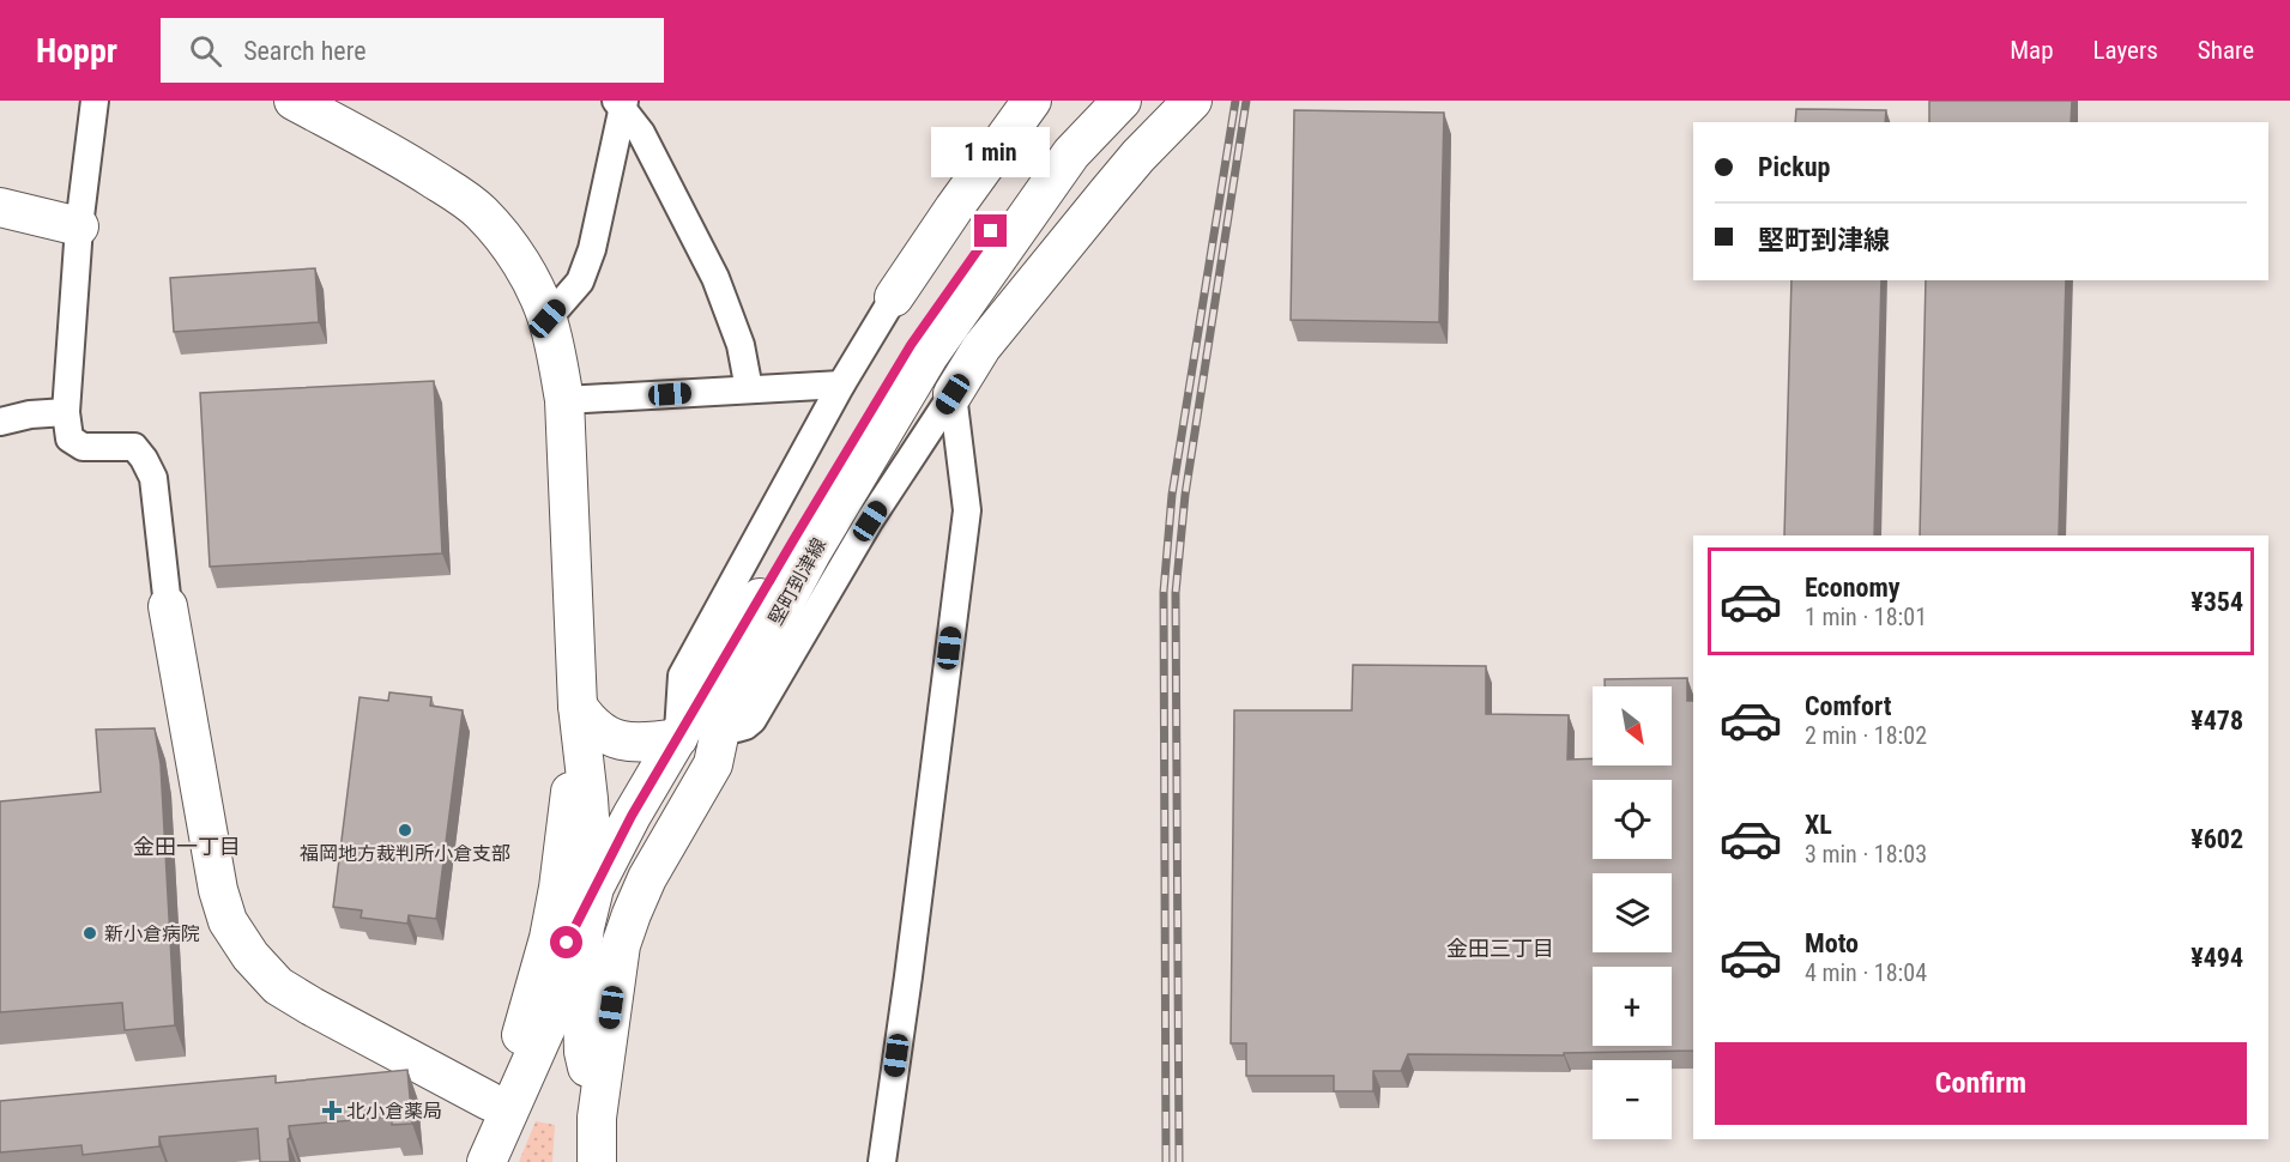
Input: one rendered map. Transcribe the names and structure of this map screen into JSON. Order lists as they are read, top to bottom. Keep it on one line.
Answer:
{"streets":{"street":["堅町到津線"]},"districts":["金田一丁目","金田三丁目"],"places":{"other":["福岡地方裁判所小倉支部","新小倉病院"],"health":["北小倉薬局"]},"north":"bottom right","page":{"header":"Hoppr","search":"Search here","nav":["Map","Layers","Share"],"banner":["Pickup","堅町到津線"],"bubble":"1 min","list":[{"name":"Economy","note":"1 min · 18:01","value":"¥354"},{"name":"Comfort","note":"2 min · 18:02","value":"¥478"},{"name":"XL","note":"3 min · 18:03","value":"¥602"},{"name":"Moto","note":"4 min · 18:04","value":"¥494"}],"map_buttons":["+","−"],"buttons":"Confirm"}}
